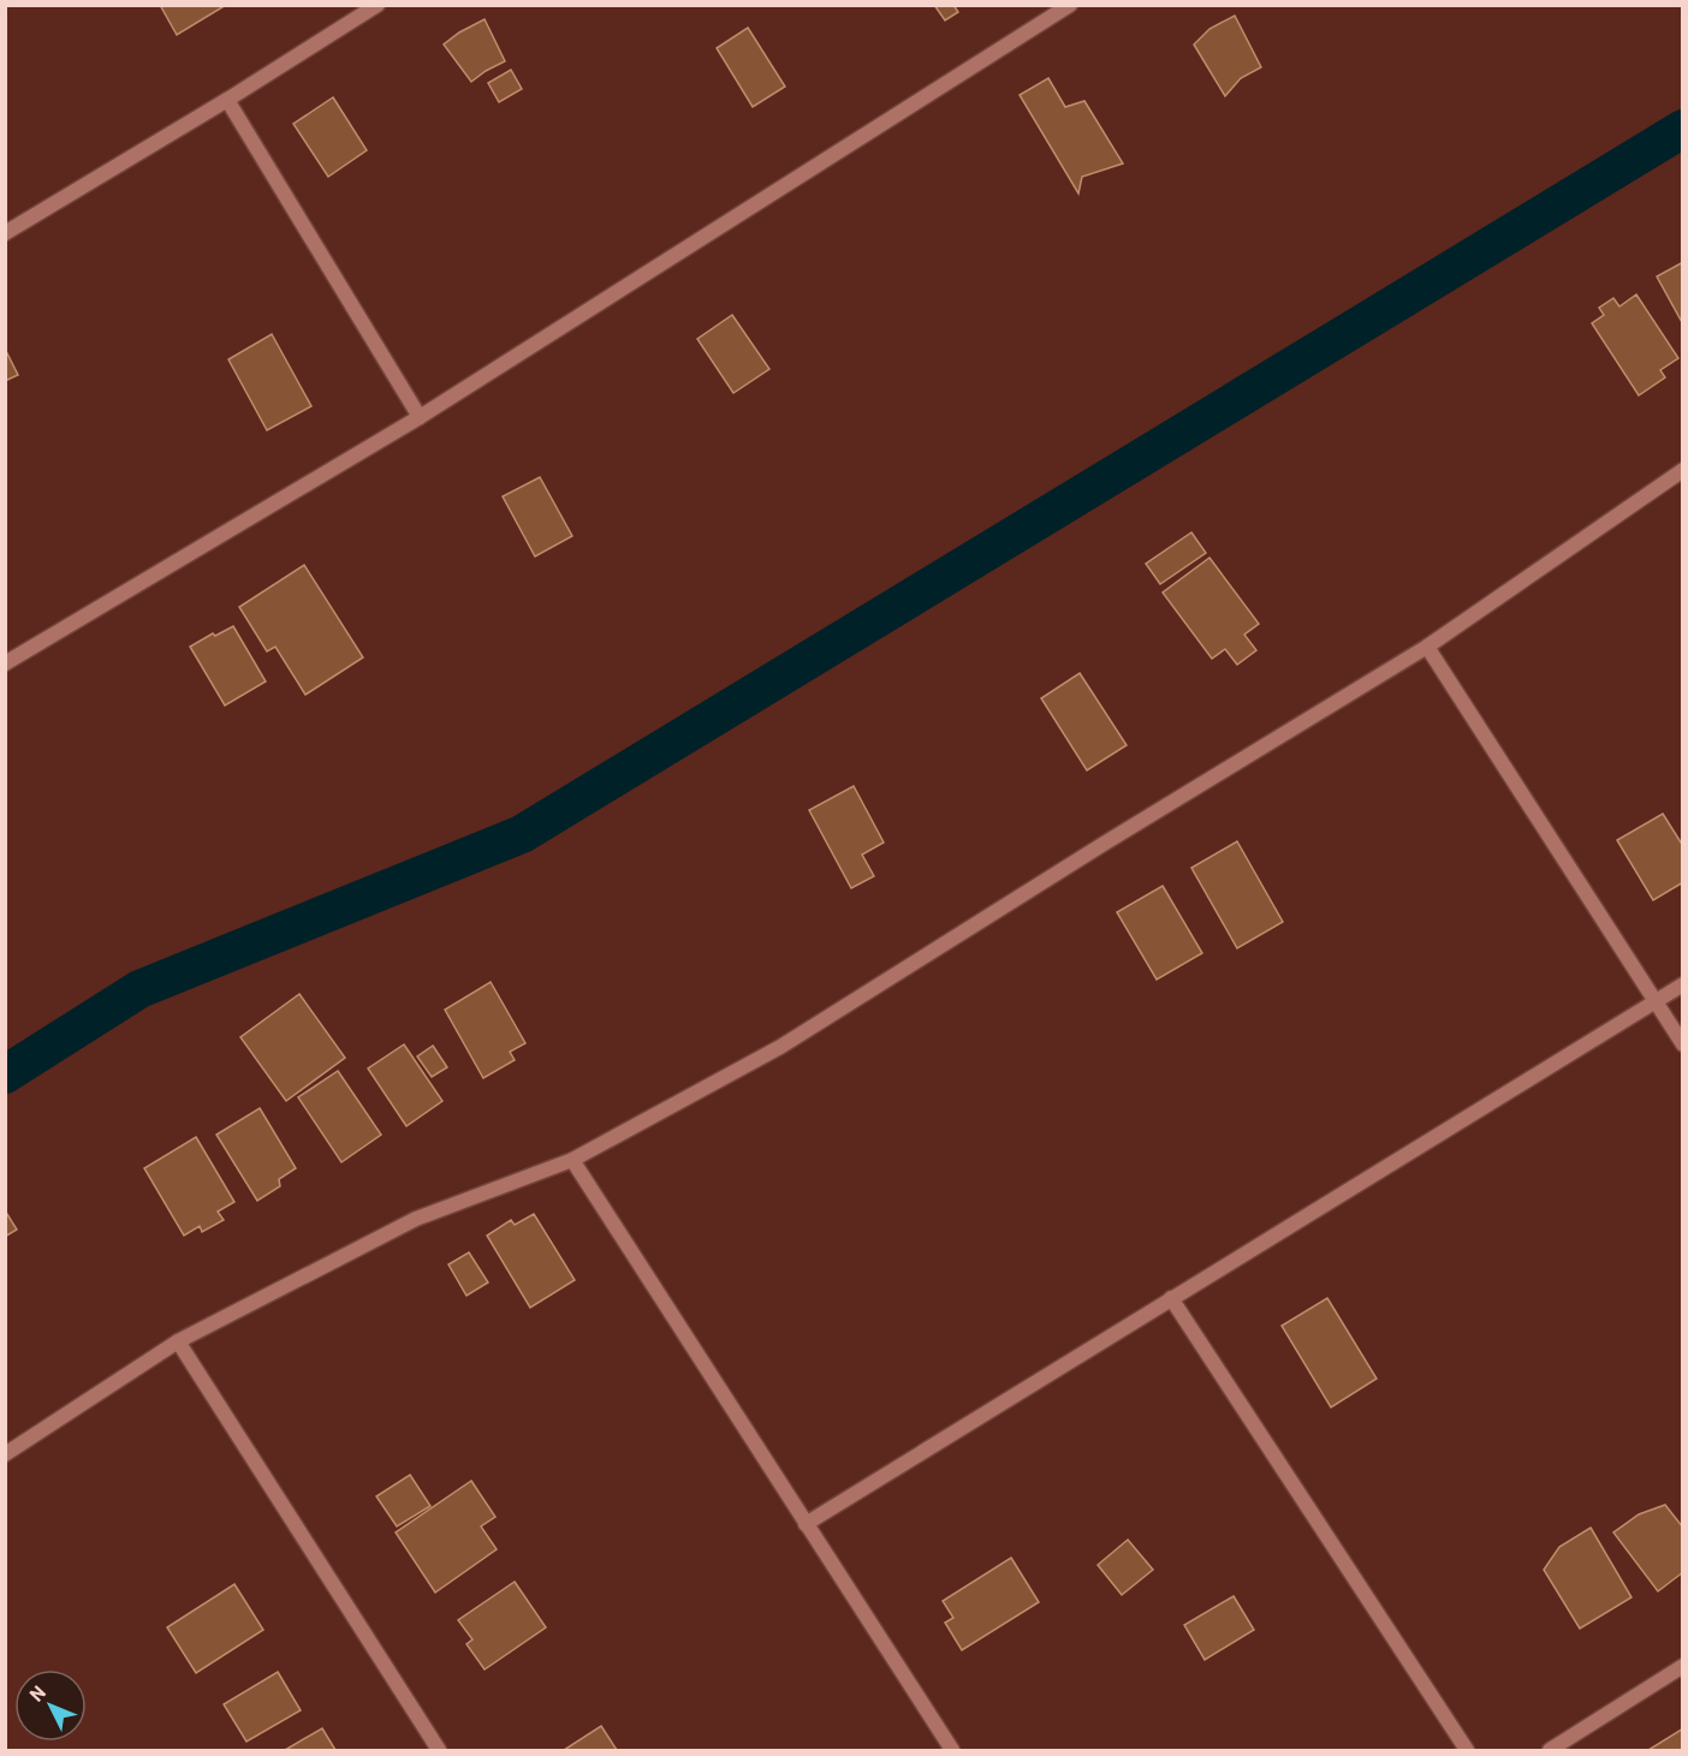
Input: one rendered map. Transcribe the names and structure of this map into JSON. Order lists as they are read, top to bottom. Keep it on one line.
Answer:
{"north":"top left"}
